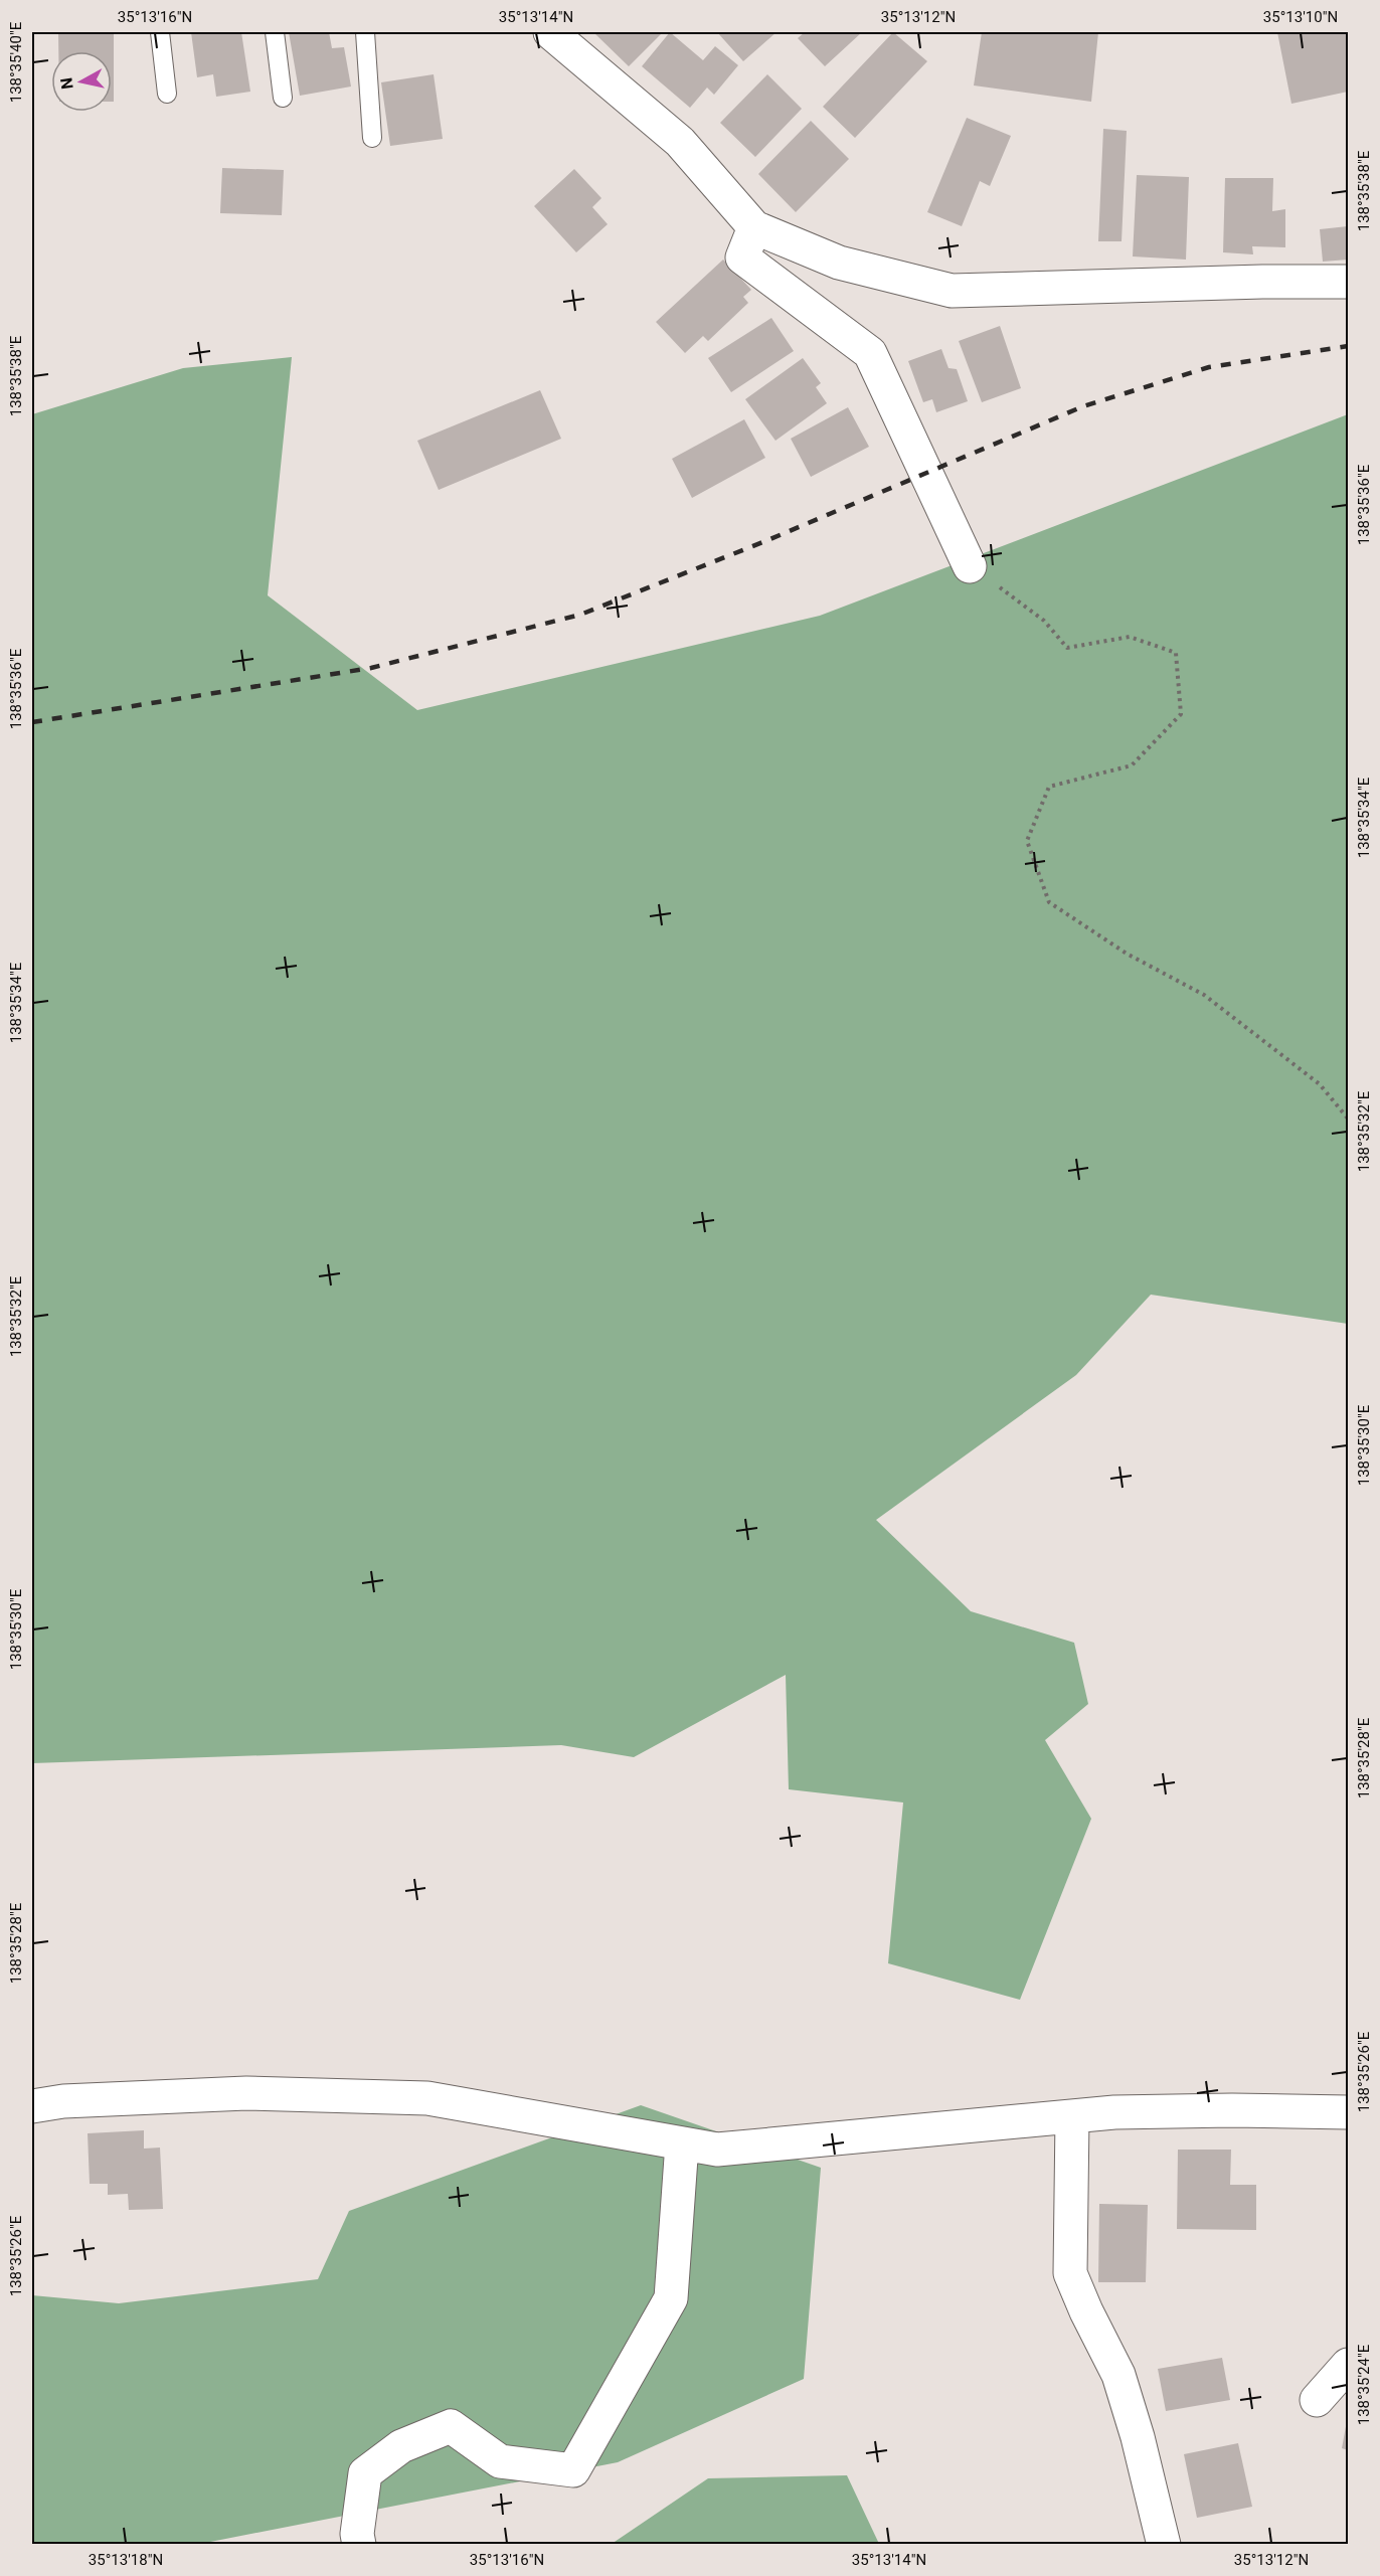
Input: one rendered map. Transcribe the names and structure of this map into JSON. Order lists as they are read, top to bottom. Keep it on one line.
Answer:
{"north":"left","coordinates":["35°13'16\"N","35°13'14\"N","35°13'12\"N","35°13'10\"N","138°35'40\"E","138°35'38\"E","138°35'36\"E","138°35'34\"E","138°35'32\"E","138°35'30\"E","138°35'28\"E","138°35'26\"E","138°35'24\"E","35°13'18\"N"]}
